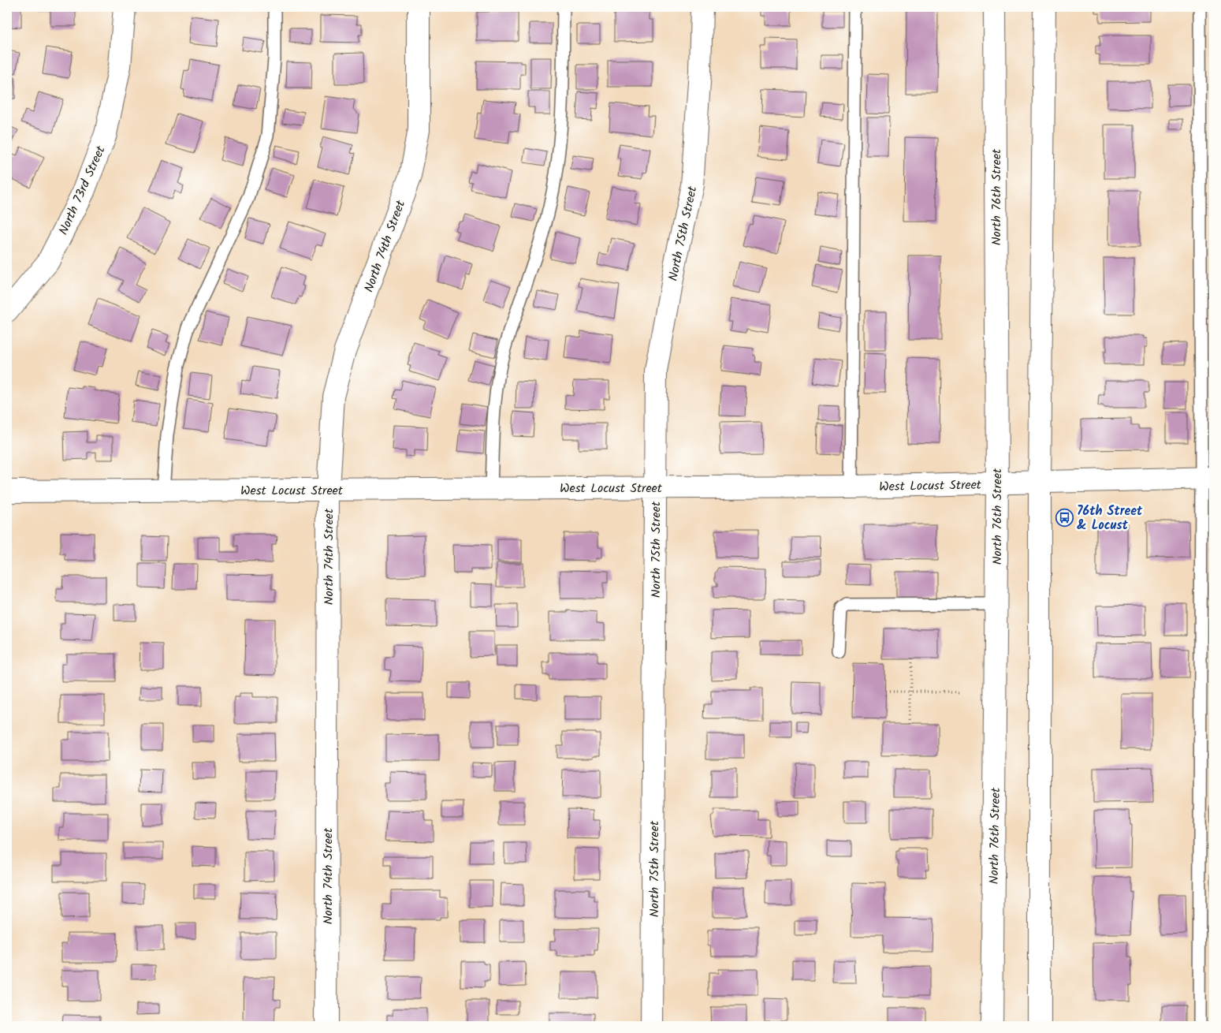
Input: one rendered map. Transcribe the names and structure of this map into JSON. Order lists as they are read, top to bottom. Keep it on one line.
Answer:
{"streets":{"street":["North 73rd Street","North 76th Street","North 75th Street","North 74th Street","West Locust Street"]},"crossings":[["North 76th Street","West Locust Street"],["North 75th Street","West Locust Street"],["North 74th Street","West Locust Street"]],"places":{"bus stop":["76th Street & Locust"]}}
